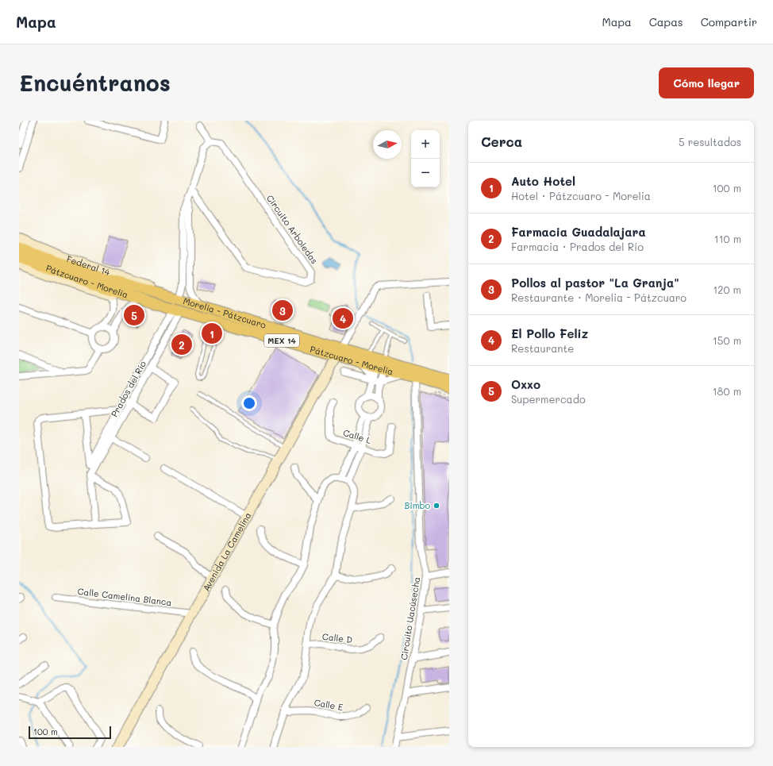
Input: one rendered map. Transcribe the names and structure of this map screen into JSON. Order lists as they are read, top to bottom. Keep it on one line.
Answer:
{"streets":{"main road":["Pátzcuaro - Morelia","Morelia - Pátzcuaro","MEX 14"],"street":["Circuito Arboledas","Federal 14","Prados del Río","Calle L","Avenida La Camelina","Calle Camelina Blanca","Circuito Uacúsecha","Calle D","Calle E"]},"crossings":[["Federal 14","Morelia - Pátzcuaro"],["Pátzcuaro - Morelia","Morelia - Pátzcuaro"],["Pátzcuaro - Morelia","Prados del Río"],["Pátzcuaro - Morelia","Avenida La Camelina"],["Pátzcuaro - Morelia","Circuito Uacúsecha"],["Morelia - Pátzcuaro","Avenida La Camelina"],["Morelia - Pátzcuaro","Circuito Uacúsecha"],["Avenida La Camelina","Calle Camelina Blanca"]],"places":["Bimbo"],"scale_bar":"100 m","north":"right","page":{"header":"Mapa","nav":["Mapa","Capas","Compartir"],"buttons":"Cómo llegar","title":"Encuéntranos","heading":["Cerca","5 resultados"],"map_buttons":["+","−"],"list":[{"mark":"1","name":"Auto Hotel","note":"Hotel · Pátzcuaro - Morelia","value":"100 m"},{"mark":"2","name":"Farmacia Guadalajara","note":"Farmacia · Prados del Río","value":"110 m"},{"mark":"3","name":"Pollos al pastor \"La Granja\"","note":"Restaurante · Morelia - Pátzcuaro","value":"120 m"},{"mark":"4","name":"El Pollo Feliz","note":"Restaurante","value":"150 m"},{"mark":"5","name":"Oxxo","note":"Supermercado","value":"180 m"}],"pins":["3","5","4","1","2"],"scale":"100 m"}}
